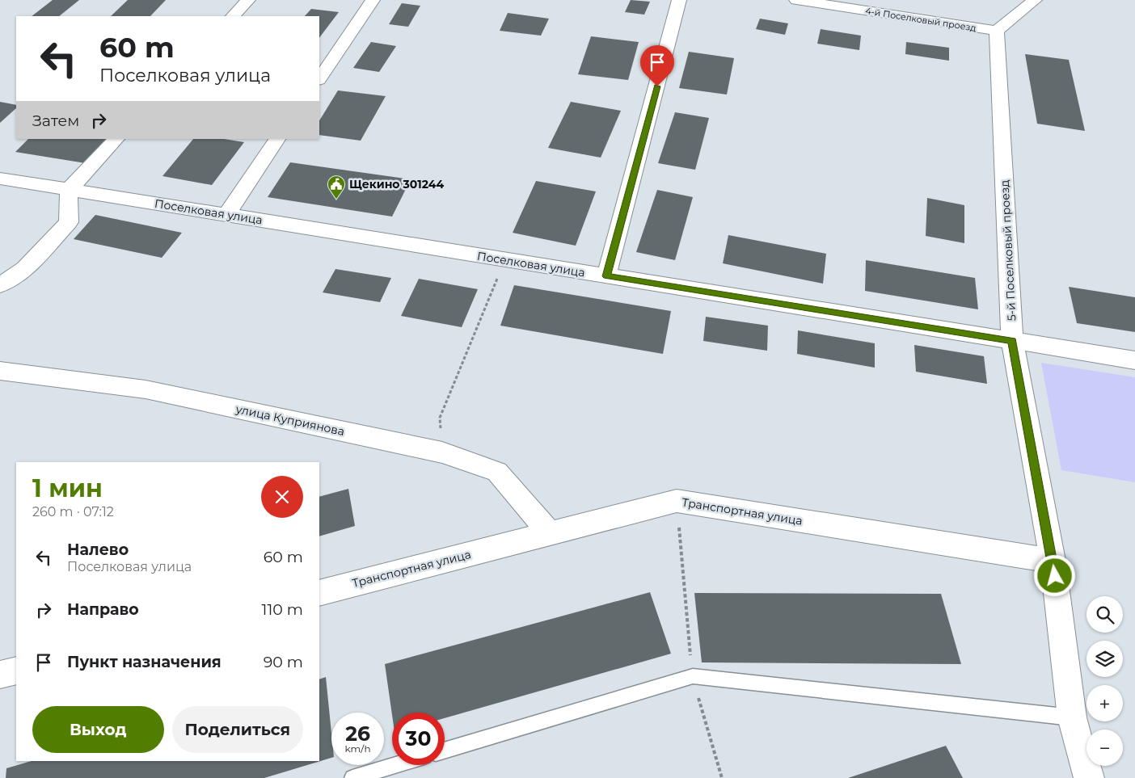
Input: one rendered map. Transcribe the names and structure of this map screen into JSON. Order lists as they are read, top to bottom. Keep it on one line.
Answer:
{"streets":{"street":["4-й Поселковый проезд","Поселковая улица","5-й Поселковый проезд","улица Куприянова","Транспортная улица"]},"crossings":[["4-й Поселковый проезд","5-й Поселковый проезд"],["Поселковая улица","5-й Поселковый проезд"],["5-й Поселковый проезд","Транспортная улица"],["улица Куприянова","Транспортная улица"]],"places":{"public building":["Щекино 301244"]},"page":{"turn":["60 m","Поселковая улица"],"then":"Затем","heading":["1 мин","260 m · 07:12"],"list":[{"name":"Налево","note":"Поселковая улица","value":"60 m"},{"name":"Направо","value":"110 m"},{"name":"Пункт назначения","value":"90 m"}],"map_buttons":["+","−"],"buttons":["Выход","Поделиться"],"speed":"26 km/h","limit":"30"}}
